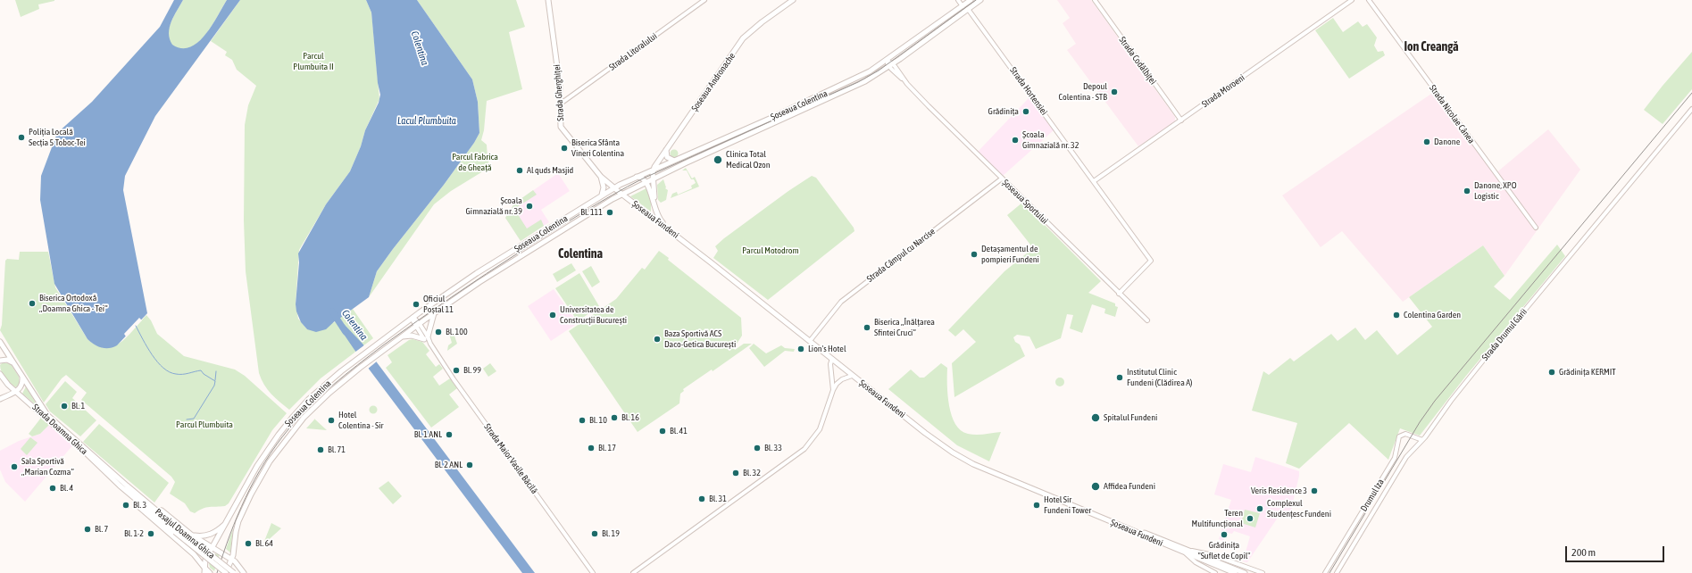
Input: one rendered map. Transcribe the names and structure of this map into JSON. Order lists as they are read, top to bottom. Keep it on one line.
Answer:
{"streets":{"main road":["Șoseaua Andronache","Strada Gherghiței","Șoseaua Colentina","Șoseaua Fundeni","Strada Doamna Ghica","Pasajul Doamna Ghica"],"street":["Strada Litoralului","Strada Codălbiței","Strada Hortensiei","Strada Moroeni","Strada Nicolae Cânea","Șoseaua Sportului","Strada Câmpul cu Narcise","Strada Drumul Gării","Strada Maior Vasile Băcilă","Drumul Iza"]},"crossings":[["Strada Litoralului","Strada Gherghiței"],["Strada Codălbiței","Strada Moroeni"],["Șoseaua Andronache","Șoseaua Colentina"],["Șoseaua Andronache","Șoseaua Fundeni"],["Strada Hortensiei","Strada Moroeni"],["Strada Hortensiei","Șoseaua Colentina"],["Strada Hortensiei","Șoseaua Sportului"],["Strada Gherghiței","Șoseaua Colentina"],["Strada Gherghiței","Șoseaua Fundeni"],["Șoseaua Colentina","Șoseaua Sportului"],["Șoseaua Colentina","Șoseaua Fundeni"],["Șoseaua Colentina","Strada Doamna Ghica"],["Șoseaua Colentina","Strada Maior Vasile Băcilă"],["Șoseaua Colentina","Pasajul Doamna Ghica"],["Șoseaua Sportului","Strada Câmpul cu Narcise"],["Șoseaua Fundeni","Strada Câmpul cu Narcise"],["Strada Drumul Gării","Drumul Iza"],["Strada Doamna Ghica","Pasajul Doamna Ghica"]],"districts":["Ion Creangă","Colentina"],"water":["Colentina","Lacul Plumbuita"],"parks":["Parcul Plumbuita II","Parcul Fabrica de Gheață","Parcul Motodrom","Parcul Plumbuita"],"places":["Depoul Colentina - STB","Grădinița","Poliția Locală Secția 5 Toboc-Tei","Școala Gimnazială nr. 32","Danone","Biserica Sfânta Vineri Colentina","Clinica Total Medical Ozon","Al quds Masjid","Danone, XPO Logistic","Școala Gimnazială nr. 39","Bl. 111","Detașamentul de pompieri Fundeni","Biserica Ortodoxă „Doamna Ghica - Tei”","Oficiul Poștal 11","Universitatea de Construcții București","Colentina Garden","Biserica „Înălțarea Sfintei Cruci”","Bl. 100","Baza Sportivă ACS Daco-Getica București","Lion's Hotel","Bl. 99","Grădinița KERMIT","Institutul Clinic Fundeni (Clădirea A)","Bl. 1","Bl. 16","Spitalul Fundeni","Hotel Colentina - Sir","Bl. 10","Bl. 41","Bl. 1 ANL","Bl. 17","Bl. 33","Bl. 71","Bl. 2 ANL","Sala Sportivă „Marian Cozma”","Bl. 32","Affidea Fundeni","Bl. 4","Veris Residence 3","Bl. 31","Bl. 3","Hotel Sir Fundeni Tower","Complexul Studențesc Fundeni","Teren Multifuncțional","Bl. 7","Bl. 1-2","Bl. 19","Grădinița \"Suflet de Copil\"","Bl. 64"],"scale_bar":"200 m"}
